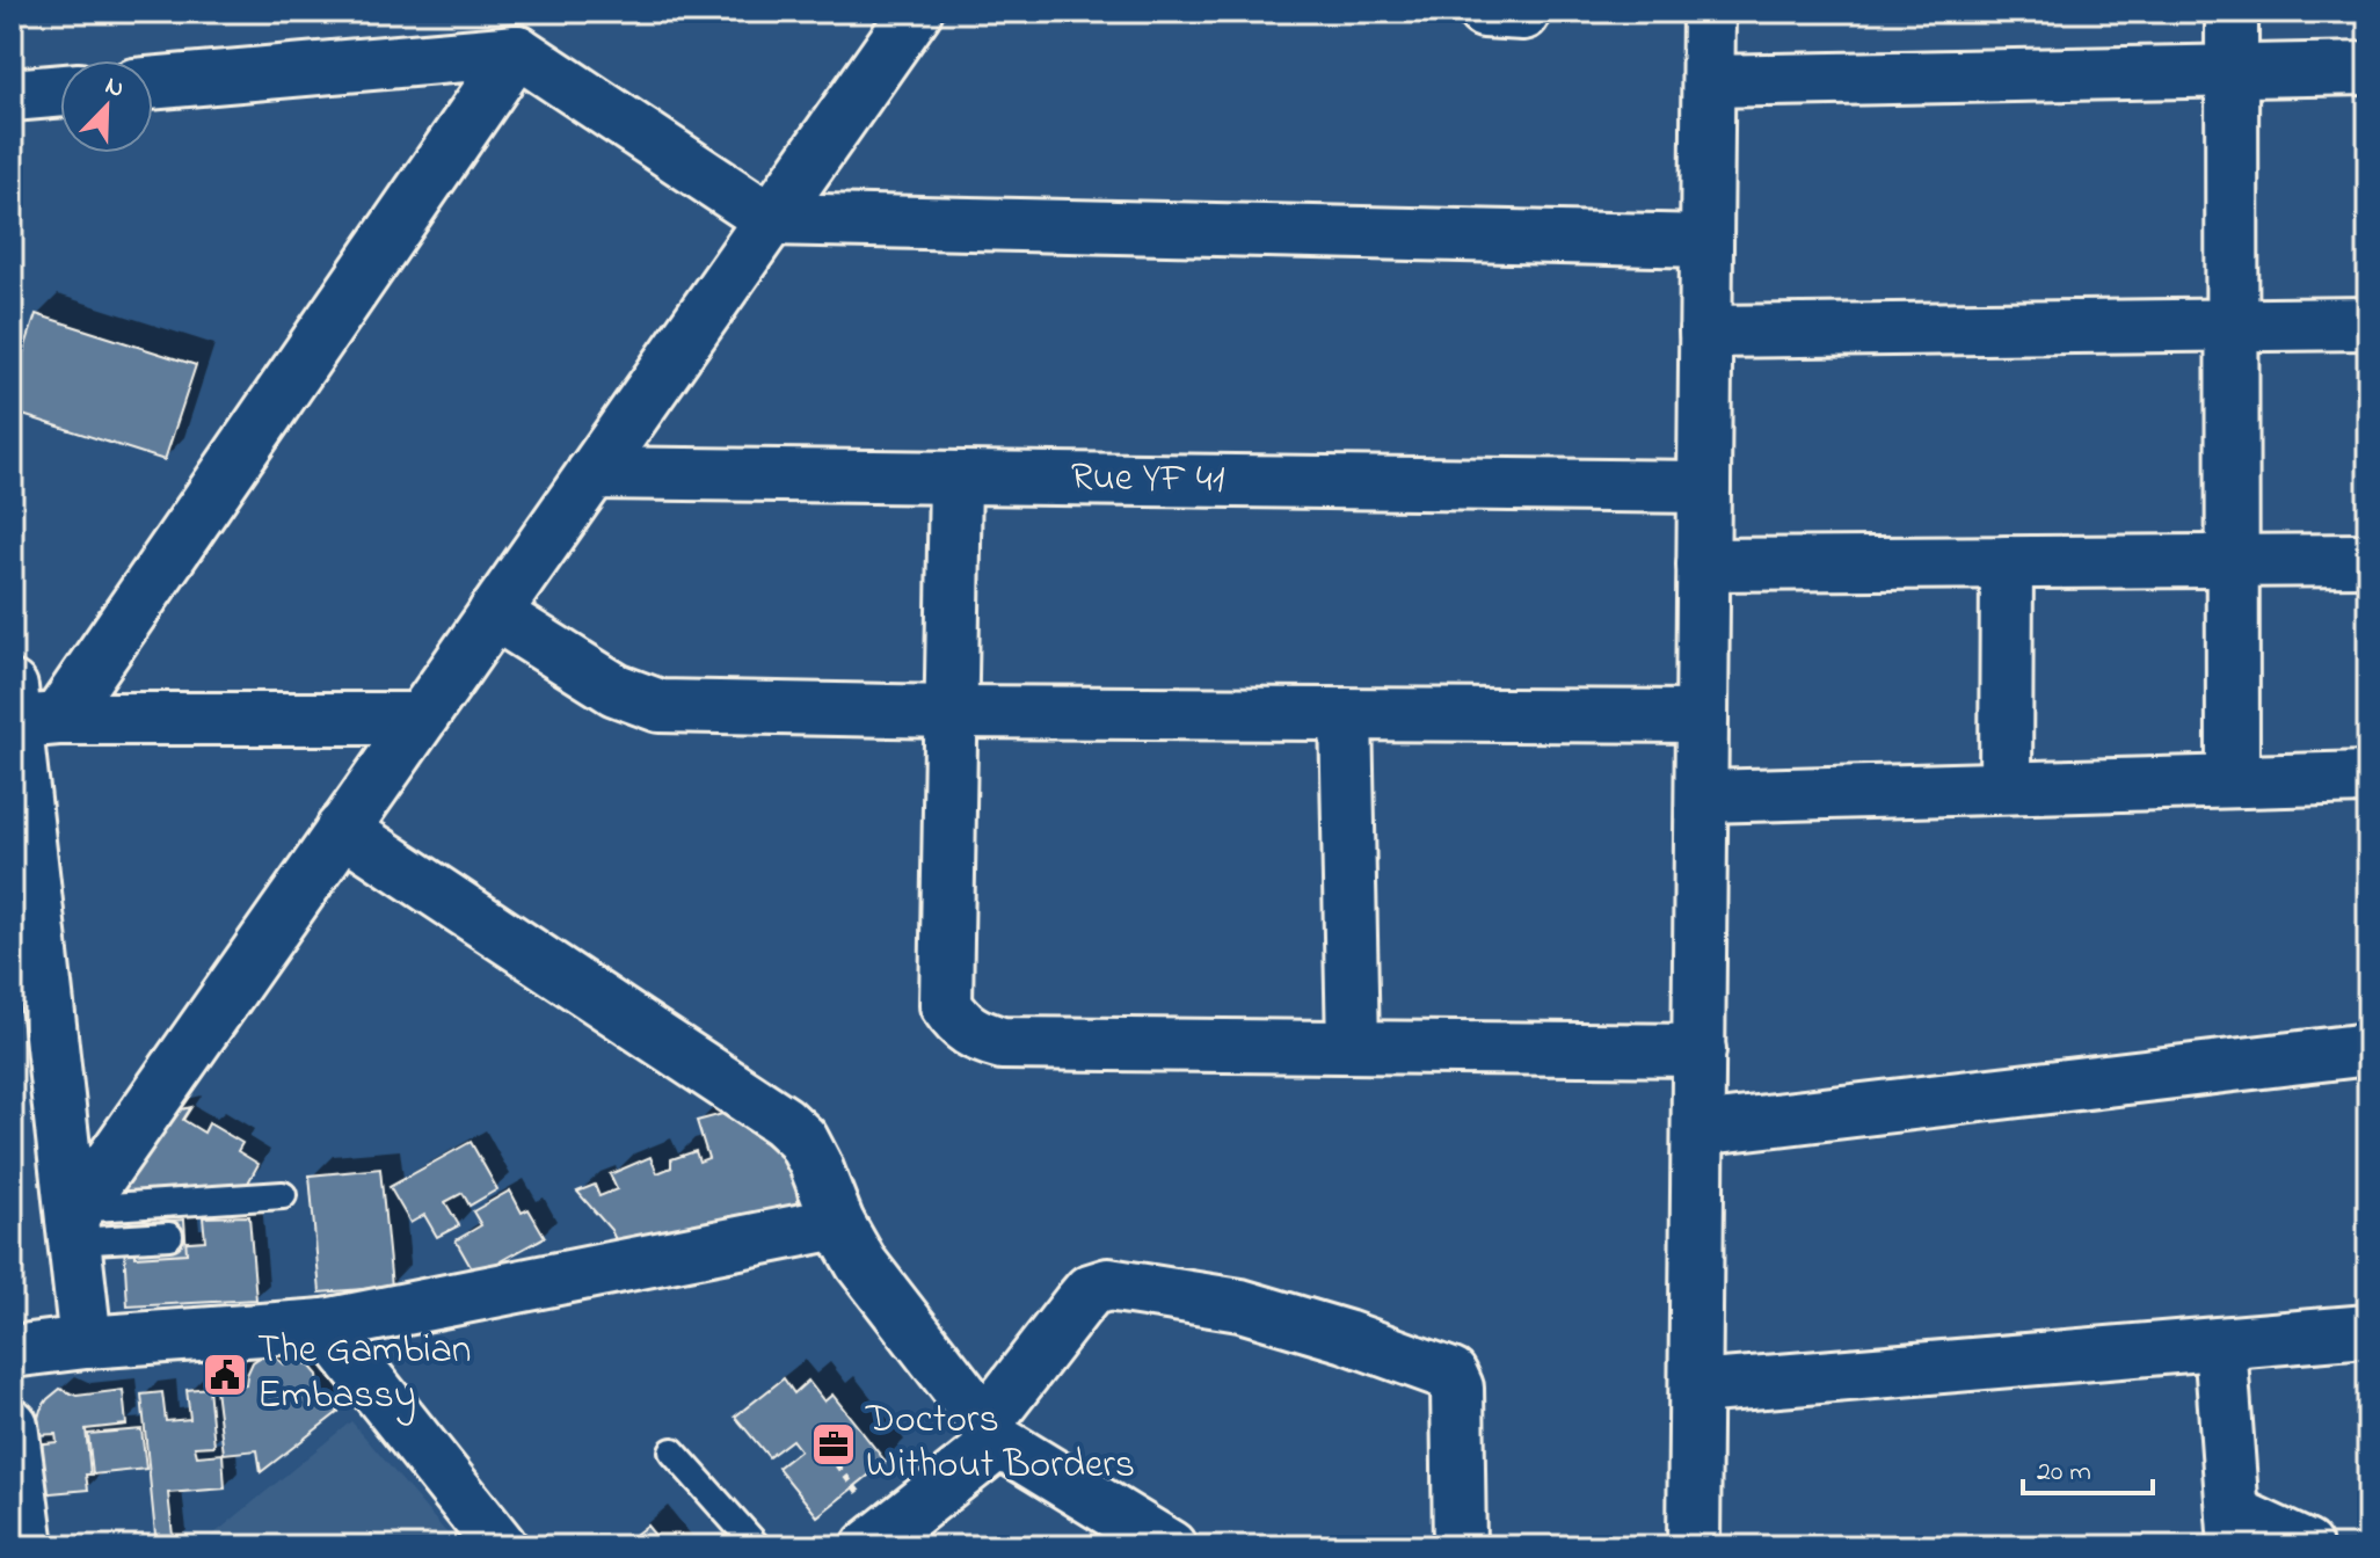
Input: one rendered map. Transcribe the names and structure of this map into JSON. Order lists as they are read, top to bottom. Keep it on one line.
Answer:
{"streets":{"street":["Rue YF 41"]},"places":{"public building":["The Gambian Embassy"],"office":["Doctors Without Borders"]},"scale_bar":"20 m","north":"top right"}
